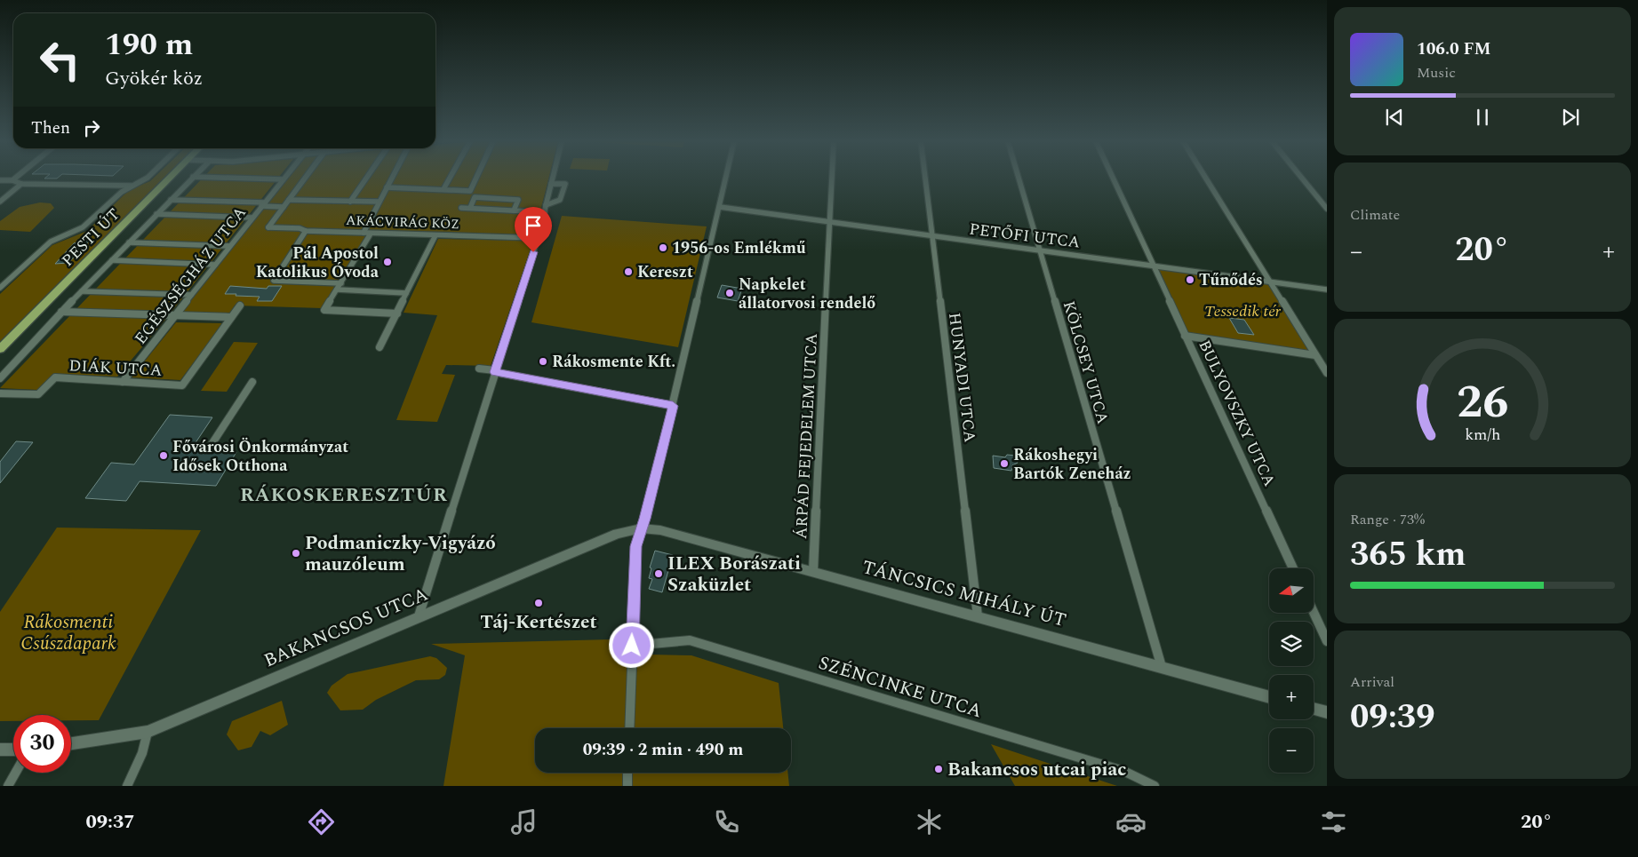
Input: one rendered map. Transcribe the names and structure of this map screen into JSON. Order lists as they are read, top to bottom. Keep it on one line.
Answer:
{"streets":{"main road":["PESTI ÚT"],"street":["AKÁCVIRÁG KÖZ","PETŐFI UTCA","EGÉSZSÉGHÁZ UTCA","KÖLCSEY UTCA","DIÁK UTCA","HUNYADI UTCA","BULYOVSZKY UTCA","ÁRPÁD FEJEDELEM UTCA","TÁNCSICS MIHÁLY ÚT","BAKANCSOS UTCA","SZÉNCINKE UTCA"]},"crossings":[["AKÁCVIRÁG KÖZ","EGÉSZSÉGHÁZ UTCA"],["PETŐFI UTCA","KÖLCSEY UTCA"],["PETŐFI UTCA","HUNYADI UTCA"],["PETŐFI UTCA","BULYOVSZKY UTCA"],["PETŐFI UTCA","ÁRPÁD FEJEDELEM UTCA"],["PESTI ÚT","EGÉSZSÉGHÁZ UTCA"],["EGÉSZSÉGHÁZ UTCA","DIÁK UTCA"],["KÖLCSEY UTCA","TÁNCSICS MIHÁLY ÚT"],["HUNYADI UTCA","TÁNCSICS MIHÁLY ÚT"],["ÁRPÁD FEJEDELEM UTCA","TÁNCSICS MIHÁLY ÚT"],["TÁNCSICS MIHÁLY ÚT","BAKANCSOS UTCA"]],"districts":["RÁKOSKERESZTÚR"],"parks":["Tessedik tér","Rákosmenti Csúszdapark"],"places":["1956-os Emlékmű","Pál Apostol Katolikus Óvoda","Kereszt","Tűnődés","Napkelet állatorvosi rendelő","Rákosmente Kft.","Fővárosi Önkormányzat Idősek Otthona","Rákoshegyi Bartók Zeneház","Podmaniczky-Vigyázó mauzóleum","ILEX Borászati Szaküzlet","Táj-Kertészet","Bakancsos utcai piac"],"north":"left","page":{"turn":["190 m","Gyökér köz"],"song":["106.0 FM","Music"],"then":"Then","tile":["Climate",["Range · 73%","365 km"],["Arrival","09:39"]],"heat":["−","20°","+"],"map_buttons":["+","−"],"limit":"30","trip":"09:39 · 2 min · 490 m","tabs":["09:37","20°"],"gauge":["26","km/h"]}}
